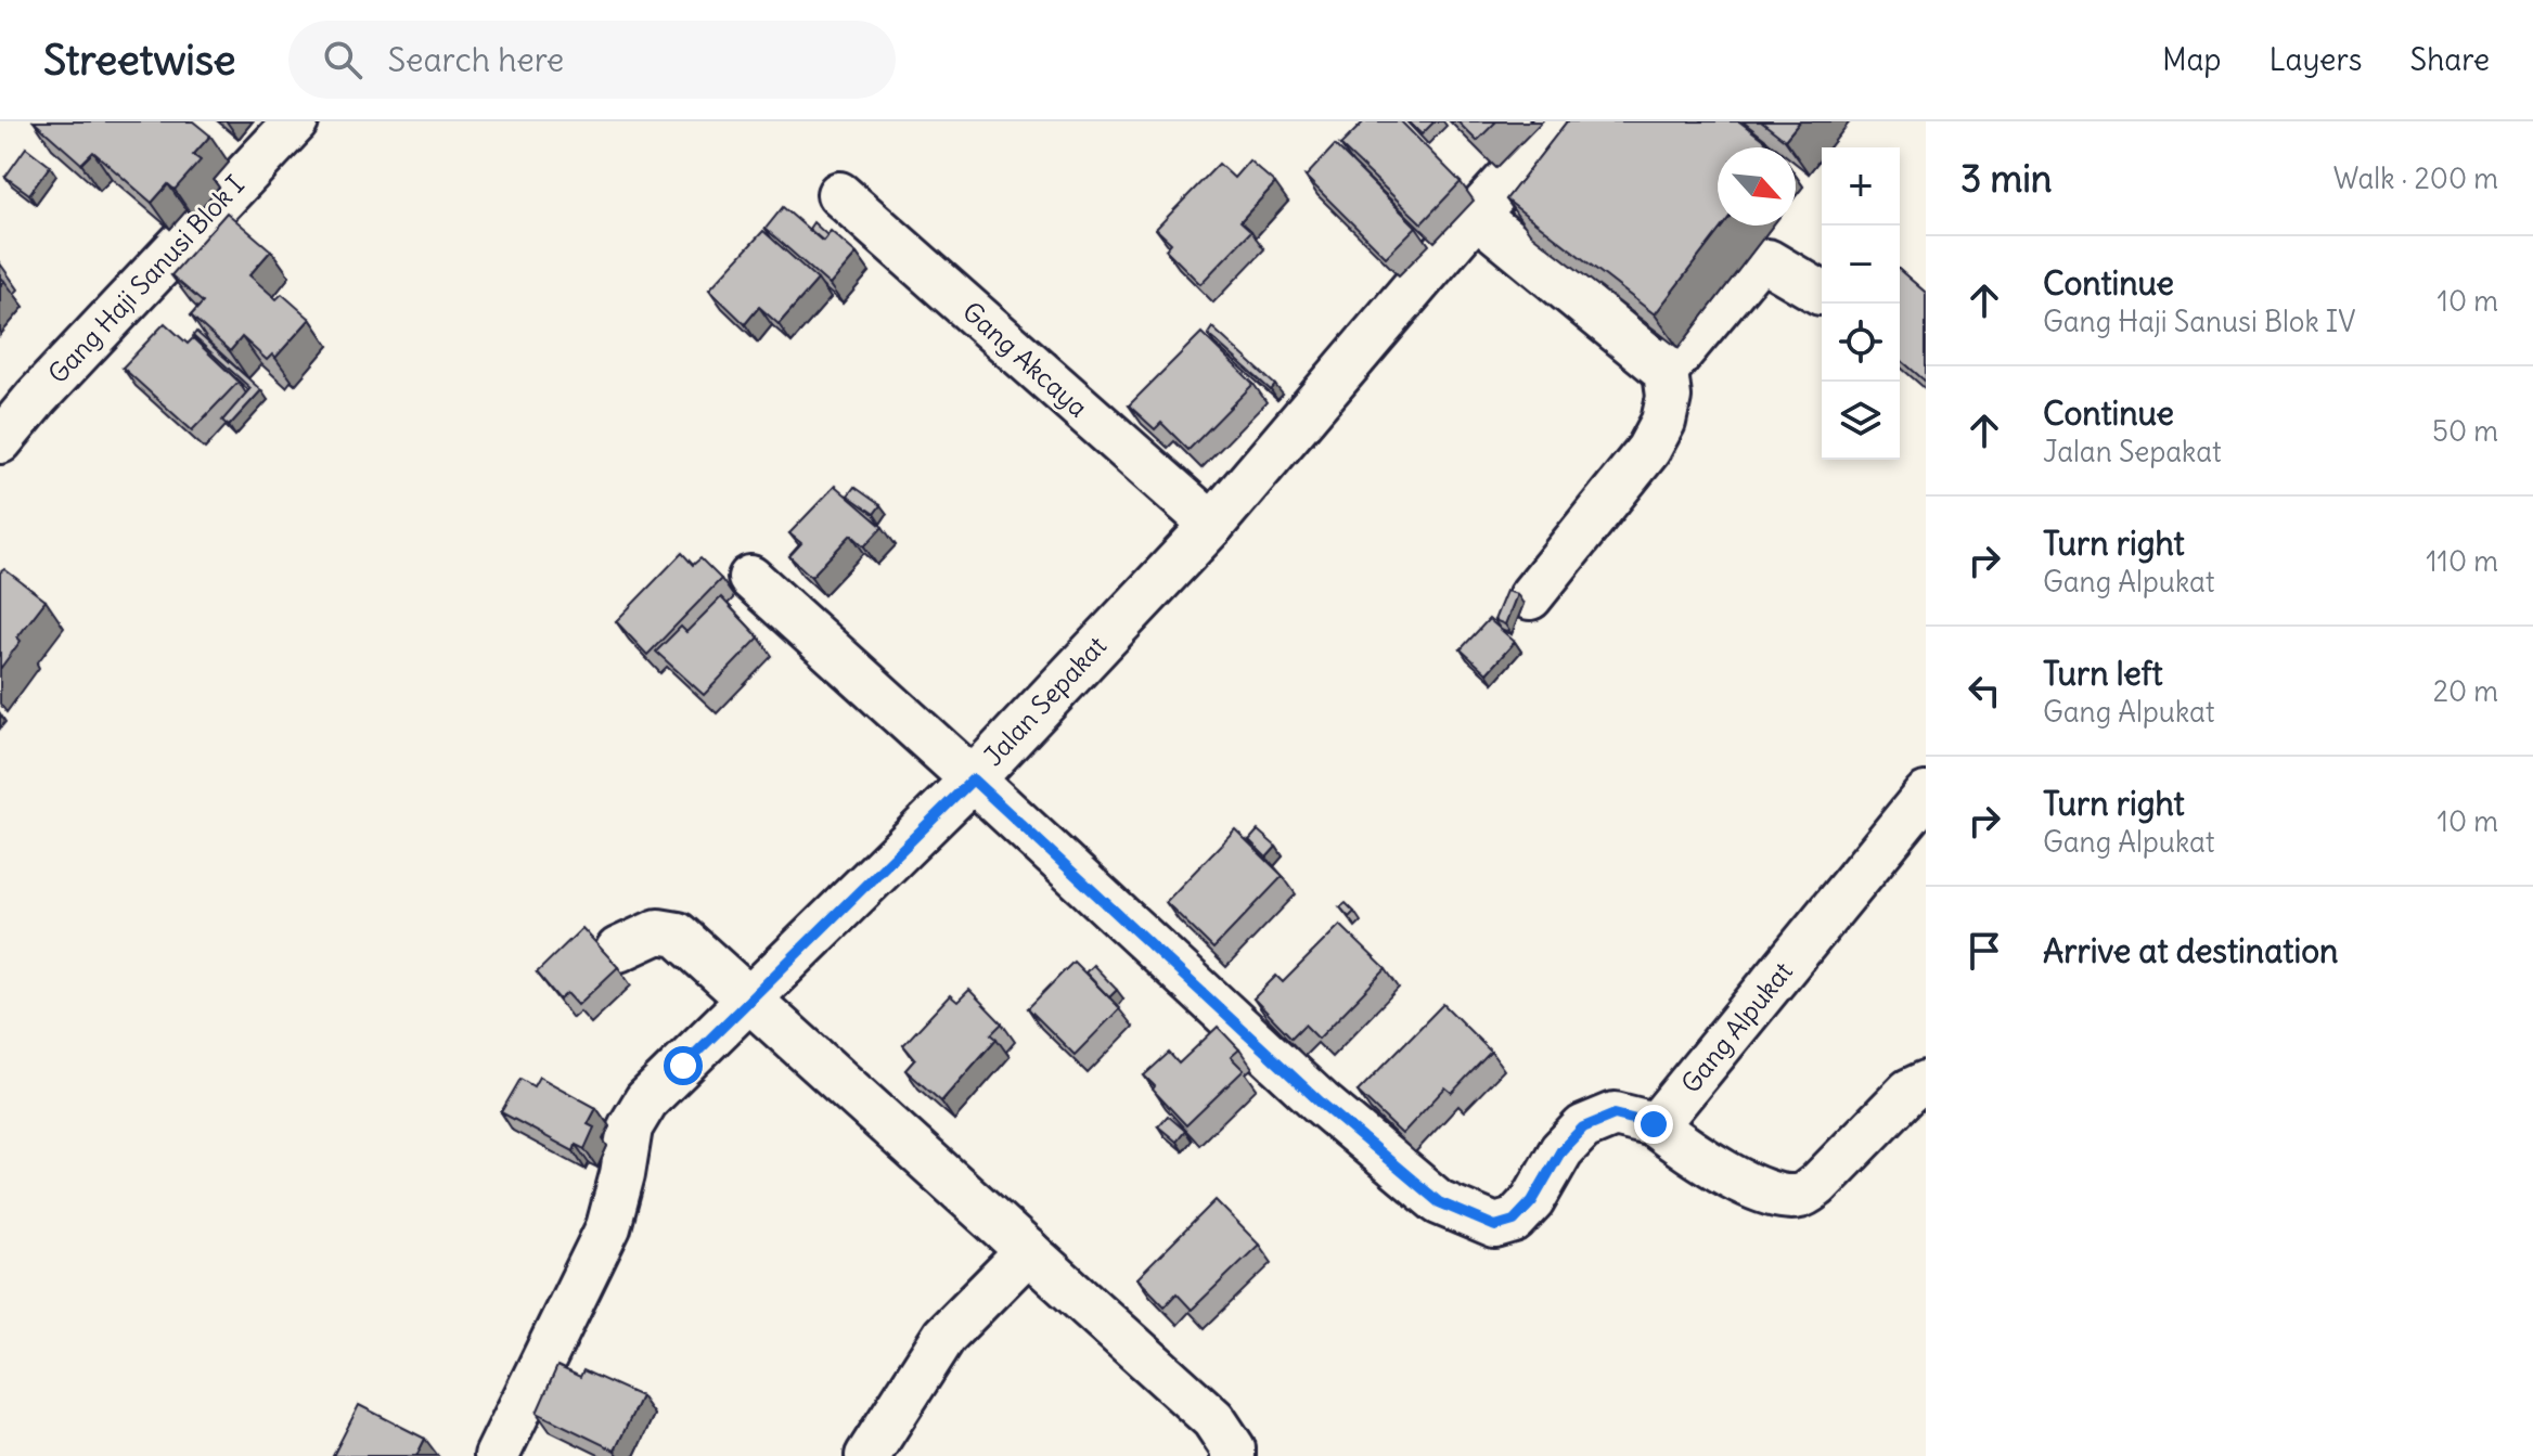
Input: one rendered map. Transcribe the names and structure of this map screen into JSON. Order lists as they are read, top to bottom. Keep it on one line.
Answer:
{"streets":{"street":["Gang Haji Sanusi Blok I","Gang Akcaya","Jalan Sepakat","Gang Alpukat"]},"crossings":[["Gang Akcaya","Jalan Sepakat"]],"north":"bottom right","page":{"header":"Streetwise","search":"Search here","nav":["Map","Layers","Share"],"heading":["3 min","Walk · 200 m"],"map_buttons":["+","−"],"list":[["Continue","Gang Haji Sanusi Blok IV","10 m"],["Continue","Jalan Sepakat","50 m"],["Turn right","Gang Alpukat","110 m"],["Turn left","Gang Alpukat","20 m"],["Turn right","Gang Alpukat","10 m"],"Arrive at destination"]}}
